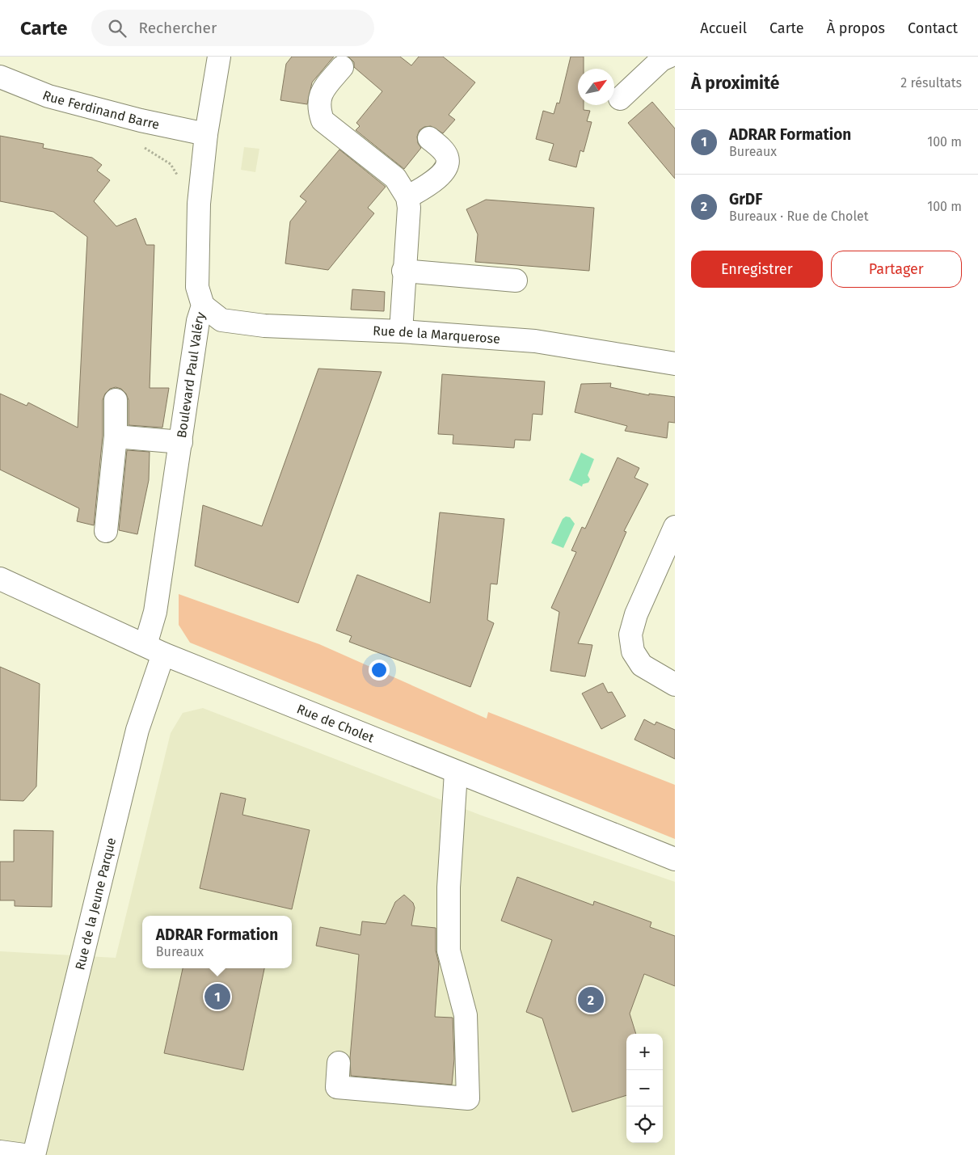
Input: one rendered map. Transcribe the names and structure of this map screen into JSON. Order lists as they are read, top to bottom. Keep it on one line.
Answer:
{"streets":{"street":["Rue Ferdinand Barre","Rue de la Marquerose","Boulevard Paul Valéry","Rue de Cholet","Rue de la Jeune Parque"]},"crossings":[["Rue Ferdinand Barre","Boulevard Paul Valéry"],["Rue de la Marquerose","Boulevard Paul Valéry"],["Boulevard Paul Valéry","Rue de Cholet"],["Boulevard Paul Valéry","Rue de la Jeune Parque"],["Rue de Cholet","Rue de la Jeune Parque"]],"north":"top right","page":{"header":"Carte","search":"Rechercher","nav":["Accueil","Carte","À propos","Contact"],"heading":["À proximité","2 résultats"],"list":[{"mark":"1","name":"ADRAR Formation","note":"Bureaux","value":"100 m"},{"mark":"2","name":"GrDF","note":"Bureaux · Rue de Cholet","value":"100 m"}],"buttons":["Enregistrer","Partager"],"popup":["ADRAR Formation","Bureaux"],"pins":["1","2"],"map_buttons":["+","−"]}}
